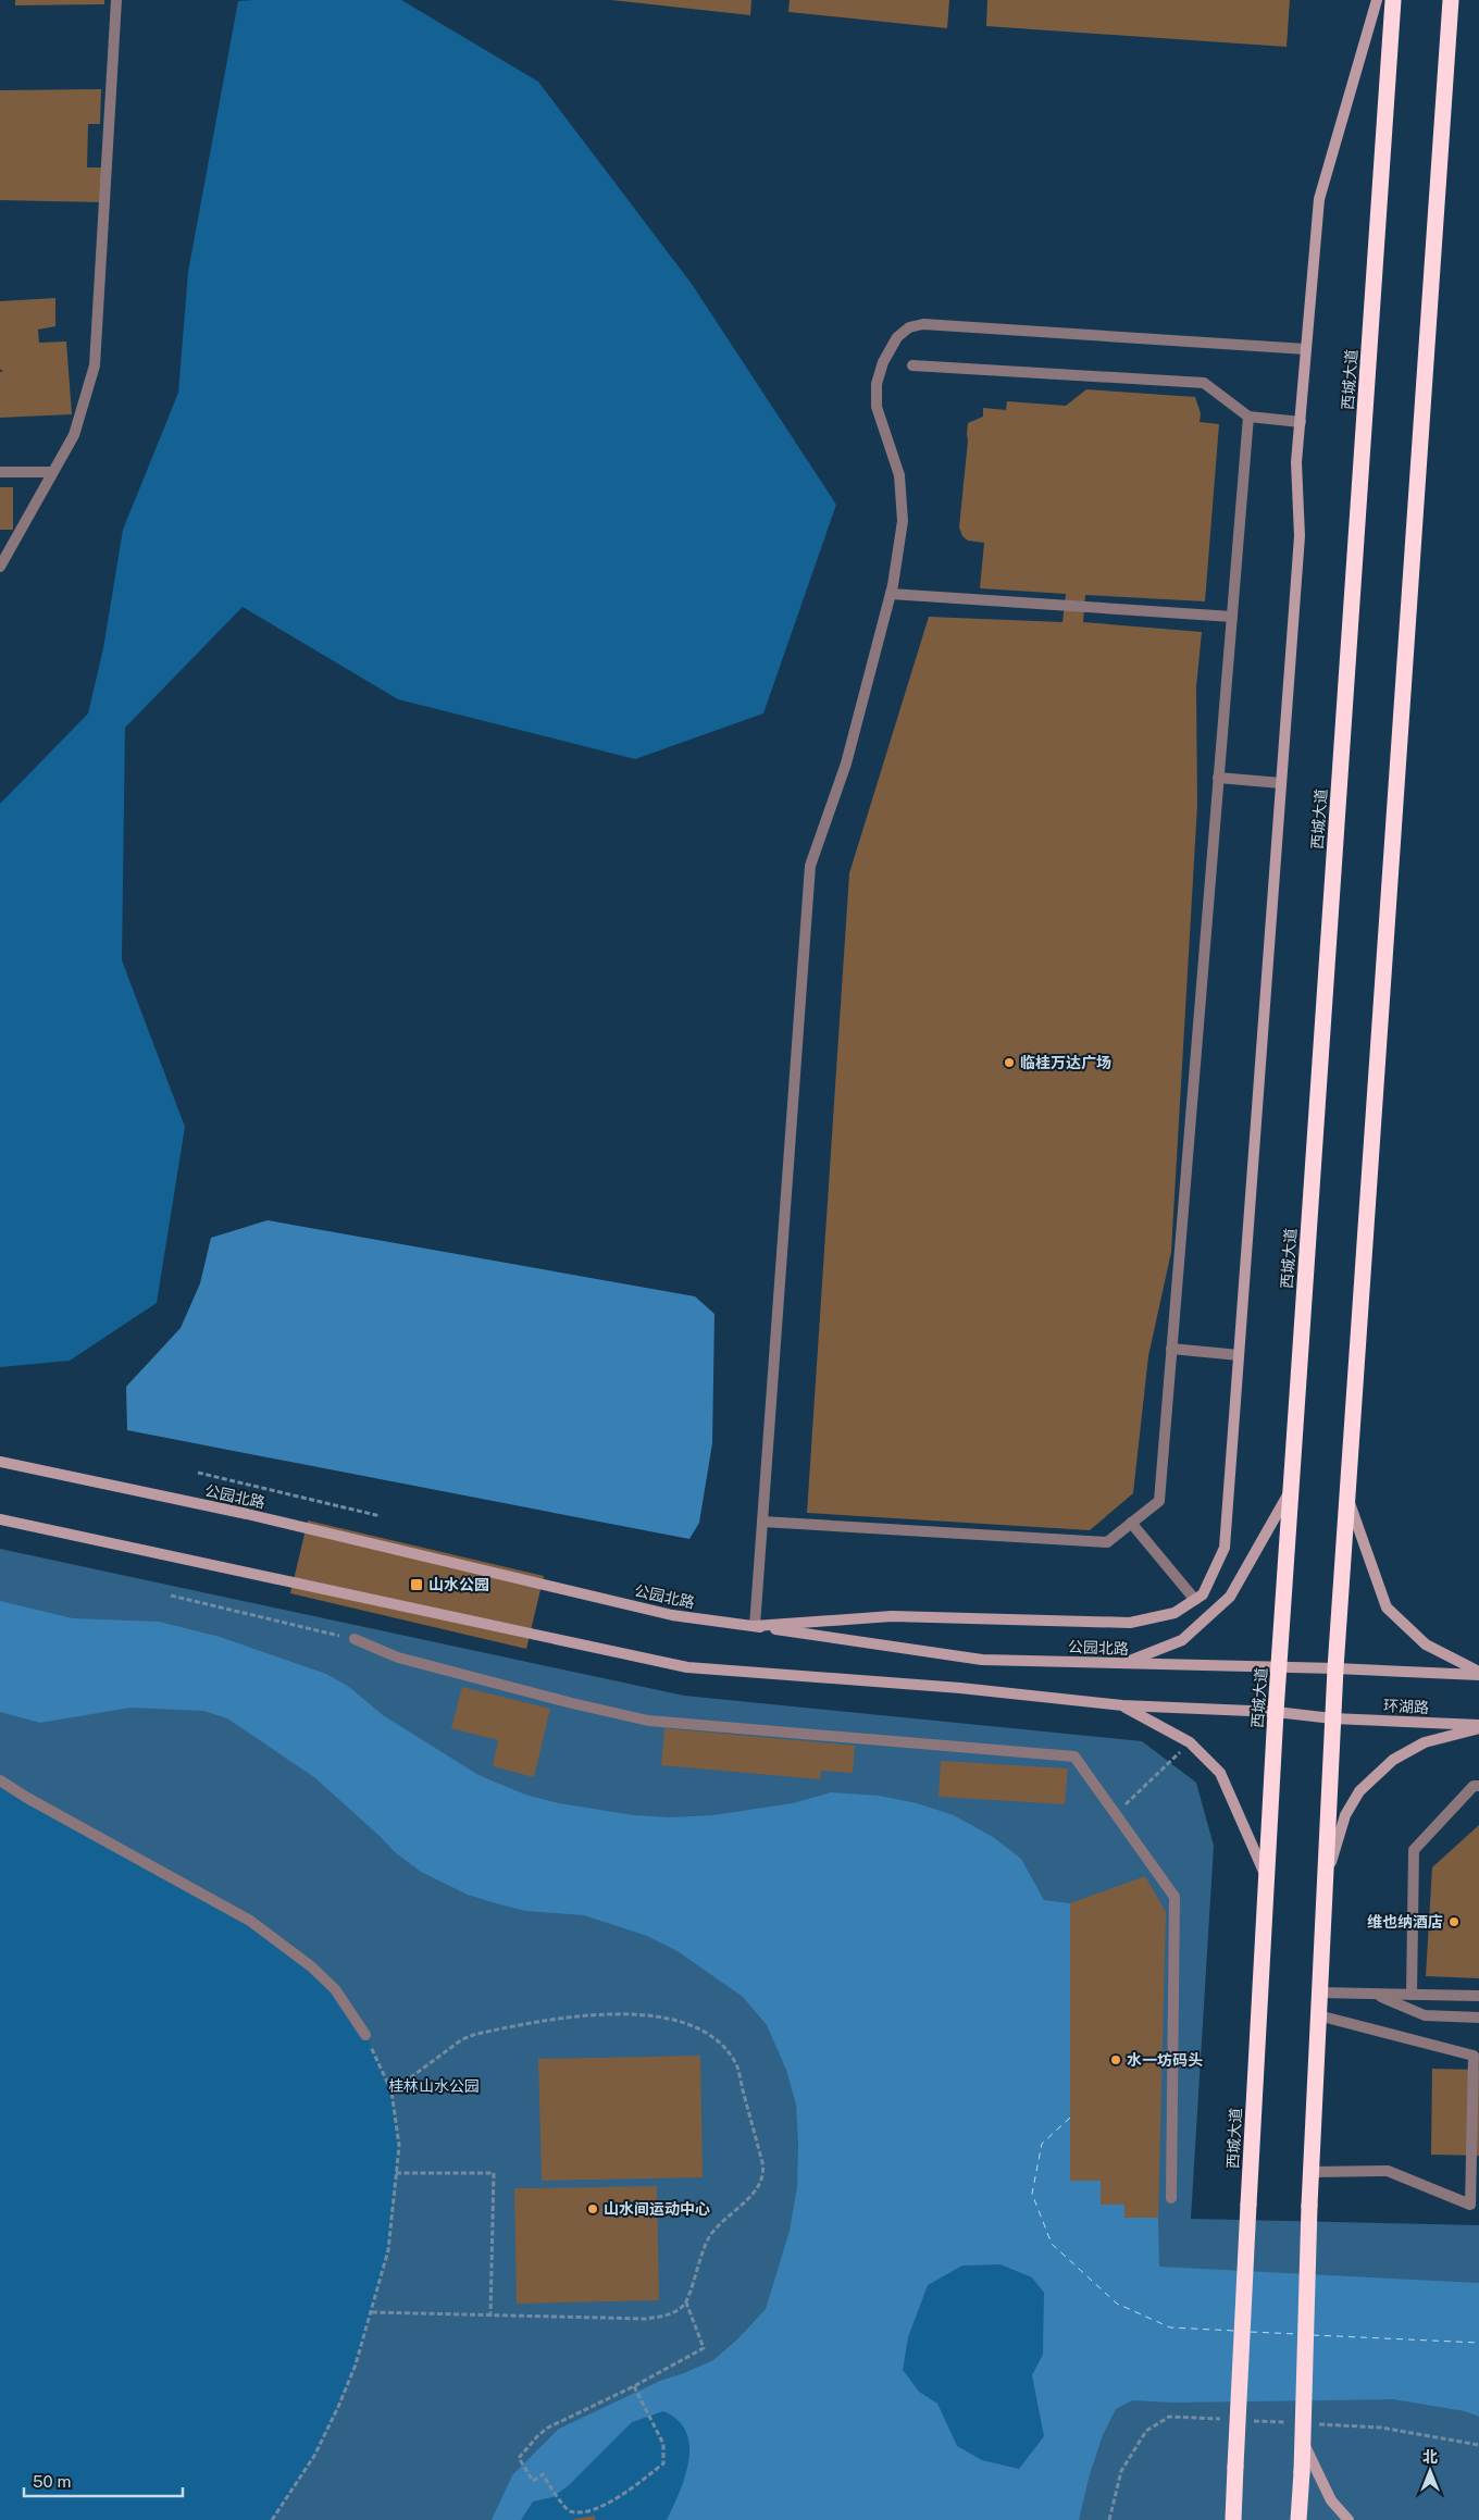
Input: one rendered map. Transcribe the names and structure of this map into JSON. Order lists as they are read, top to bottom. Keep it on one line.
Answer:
{"streets":{"highway":["西城大道"],"main road":["公园北路","环湖路"]},"crossings":[["西城大道","公园北路"]],"parks":["桂林山水公园"],"places":{"other":["临桂万达广场","维也纳酒店","水一坊码头","山水间运动中心"],"transit":["山水公园"]},"scale_bar":"50 m","north":"top"}
